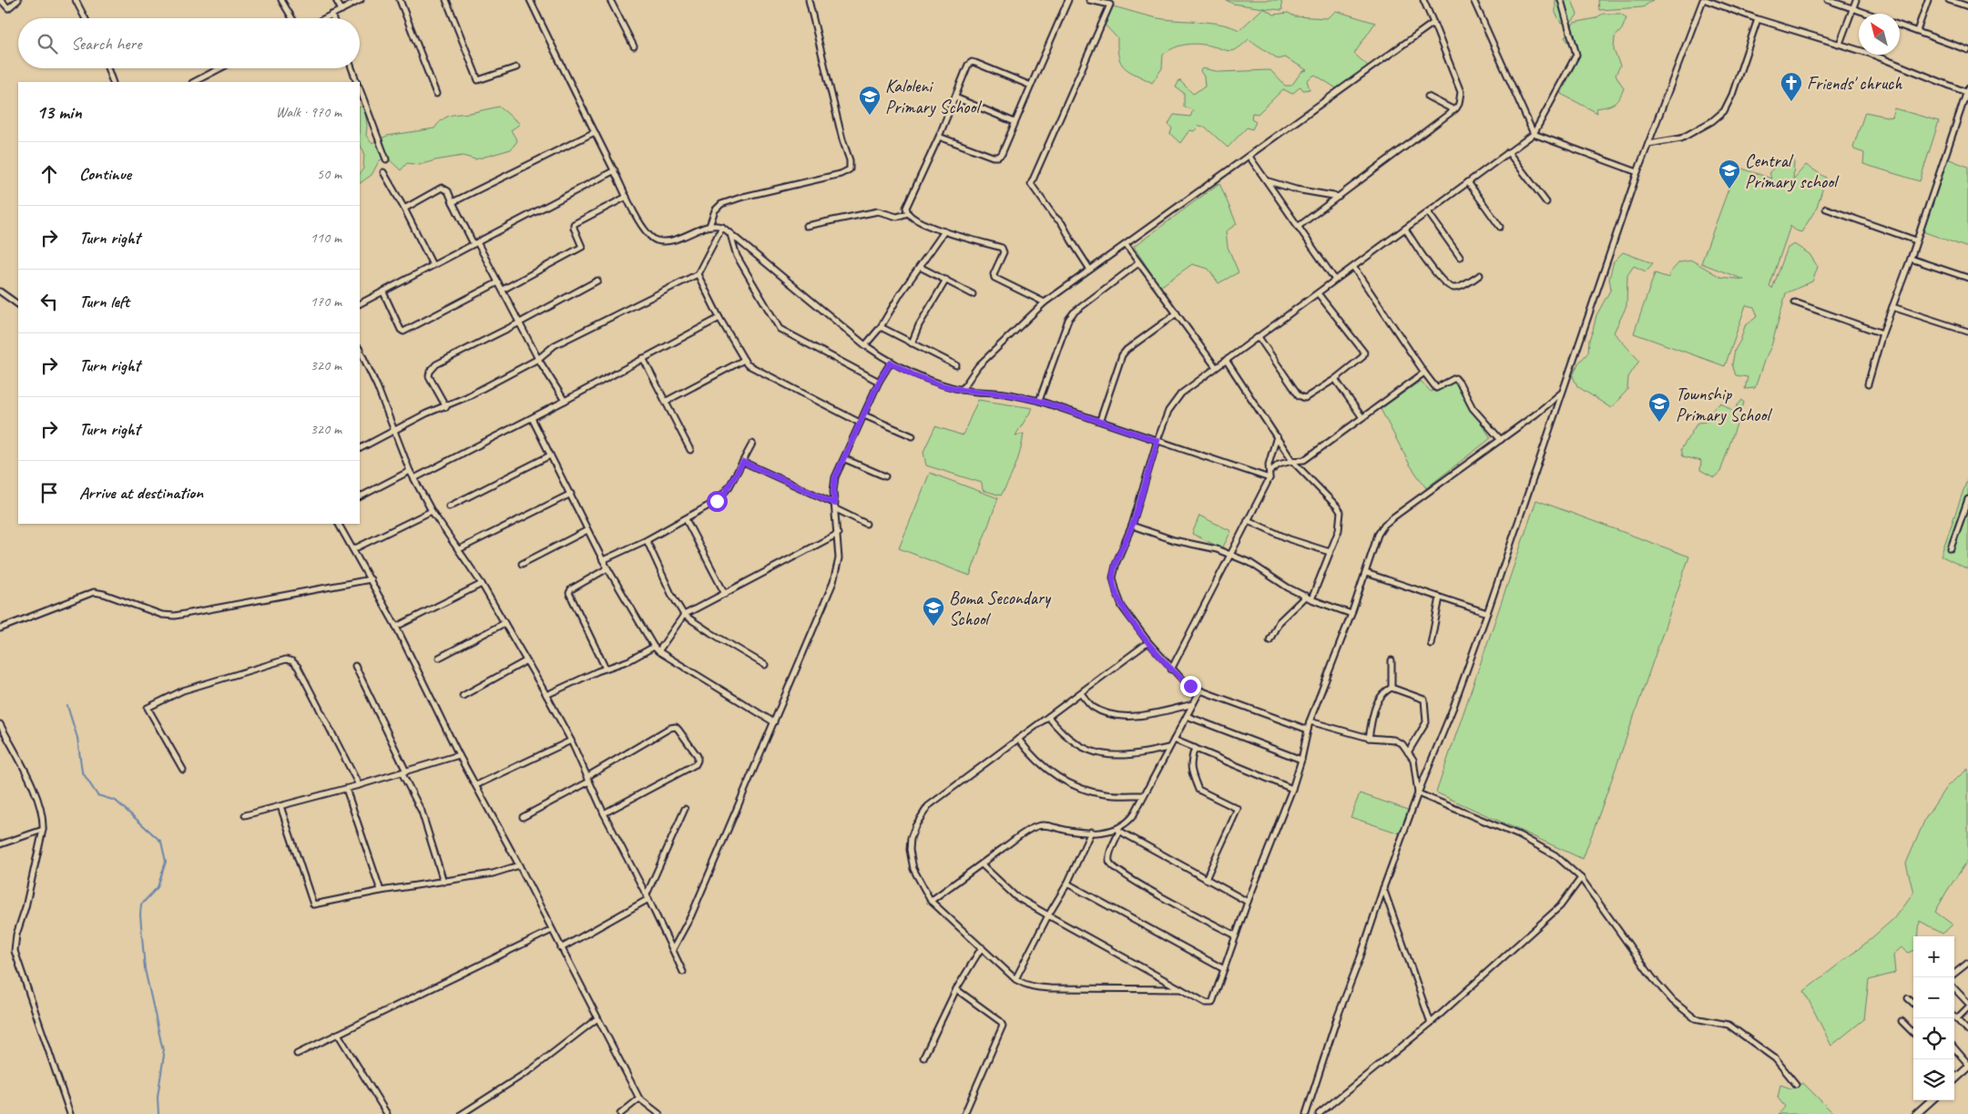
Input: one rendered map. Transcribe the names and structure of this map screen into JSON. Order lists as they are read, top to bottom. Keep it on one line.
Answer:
{"places":{"church":["Friends' chruch"],"school or university":["Kaloleni Primary School","Central Primary school","Township Primary School","Boma Secondary School"]},"north":"top left","page":{"search":"Search here","heading":["13 min","Walk · 970 m"],"list":[["Continue","50 m"],["Turn right","110 m"],["Turn left","170 m"],["Turn right","320 m"],["Turn right","320 m"],"Arrive at destination"],"map_buttons":["+","−"]}}
